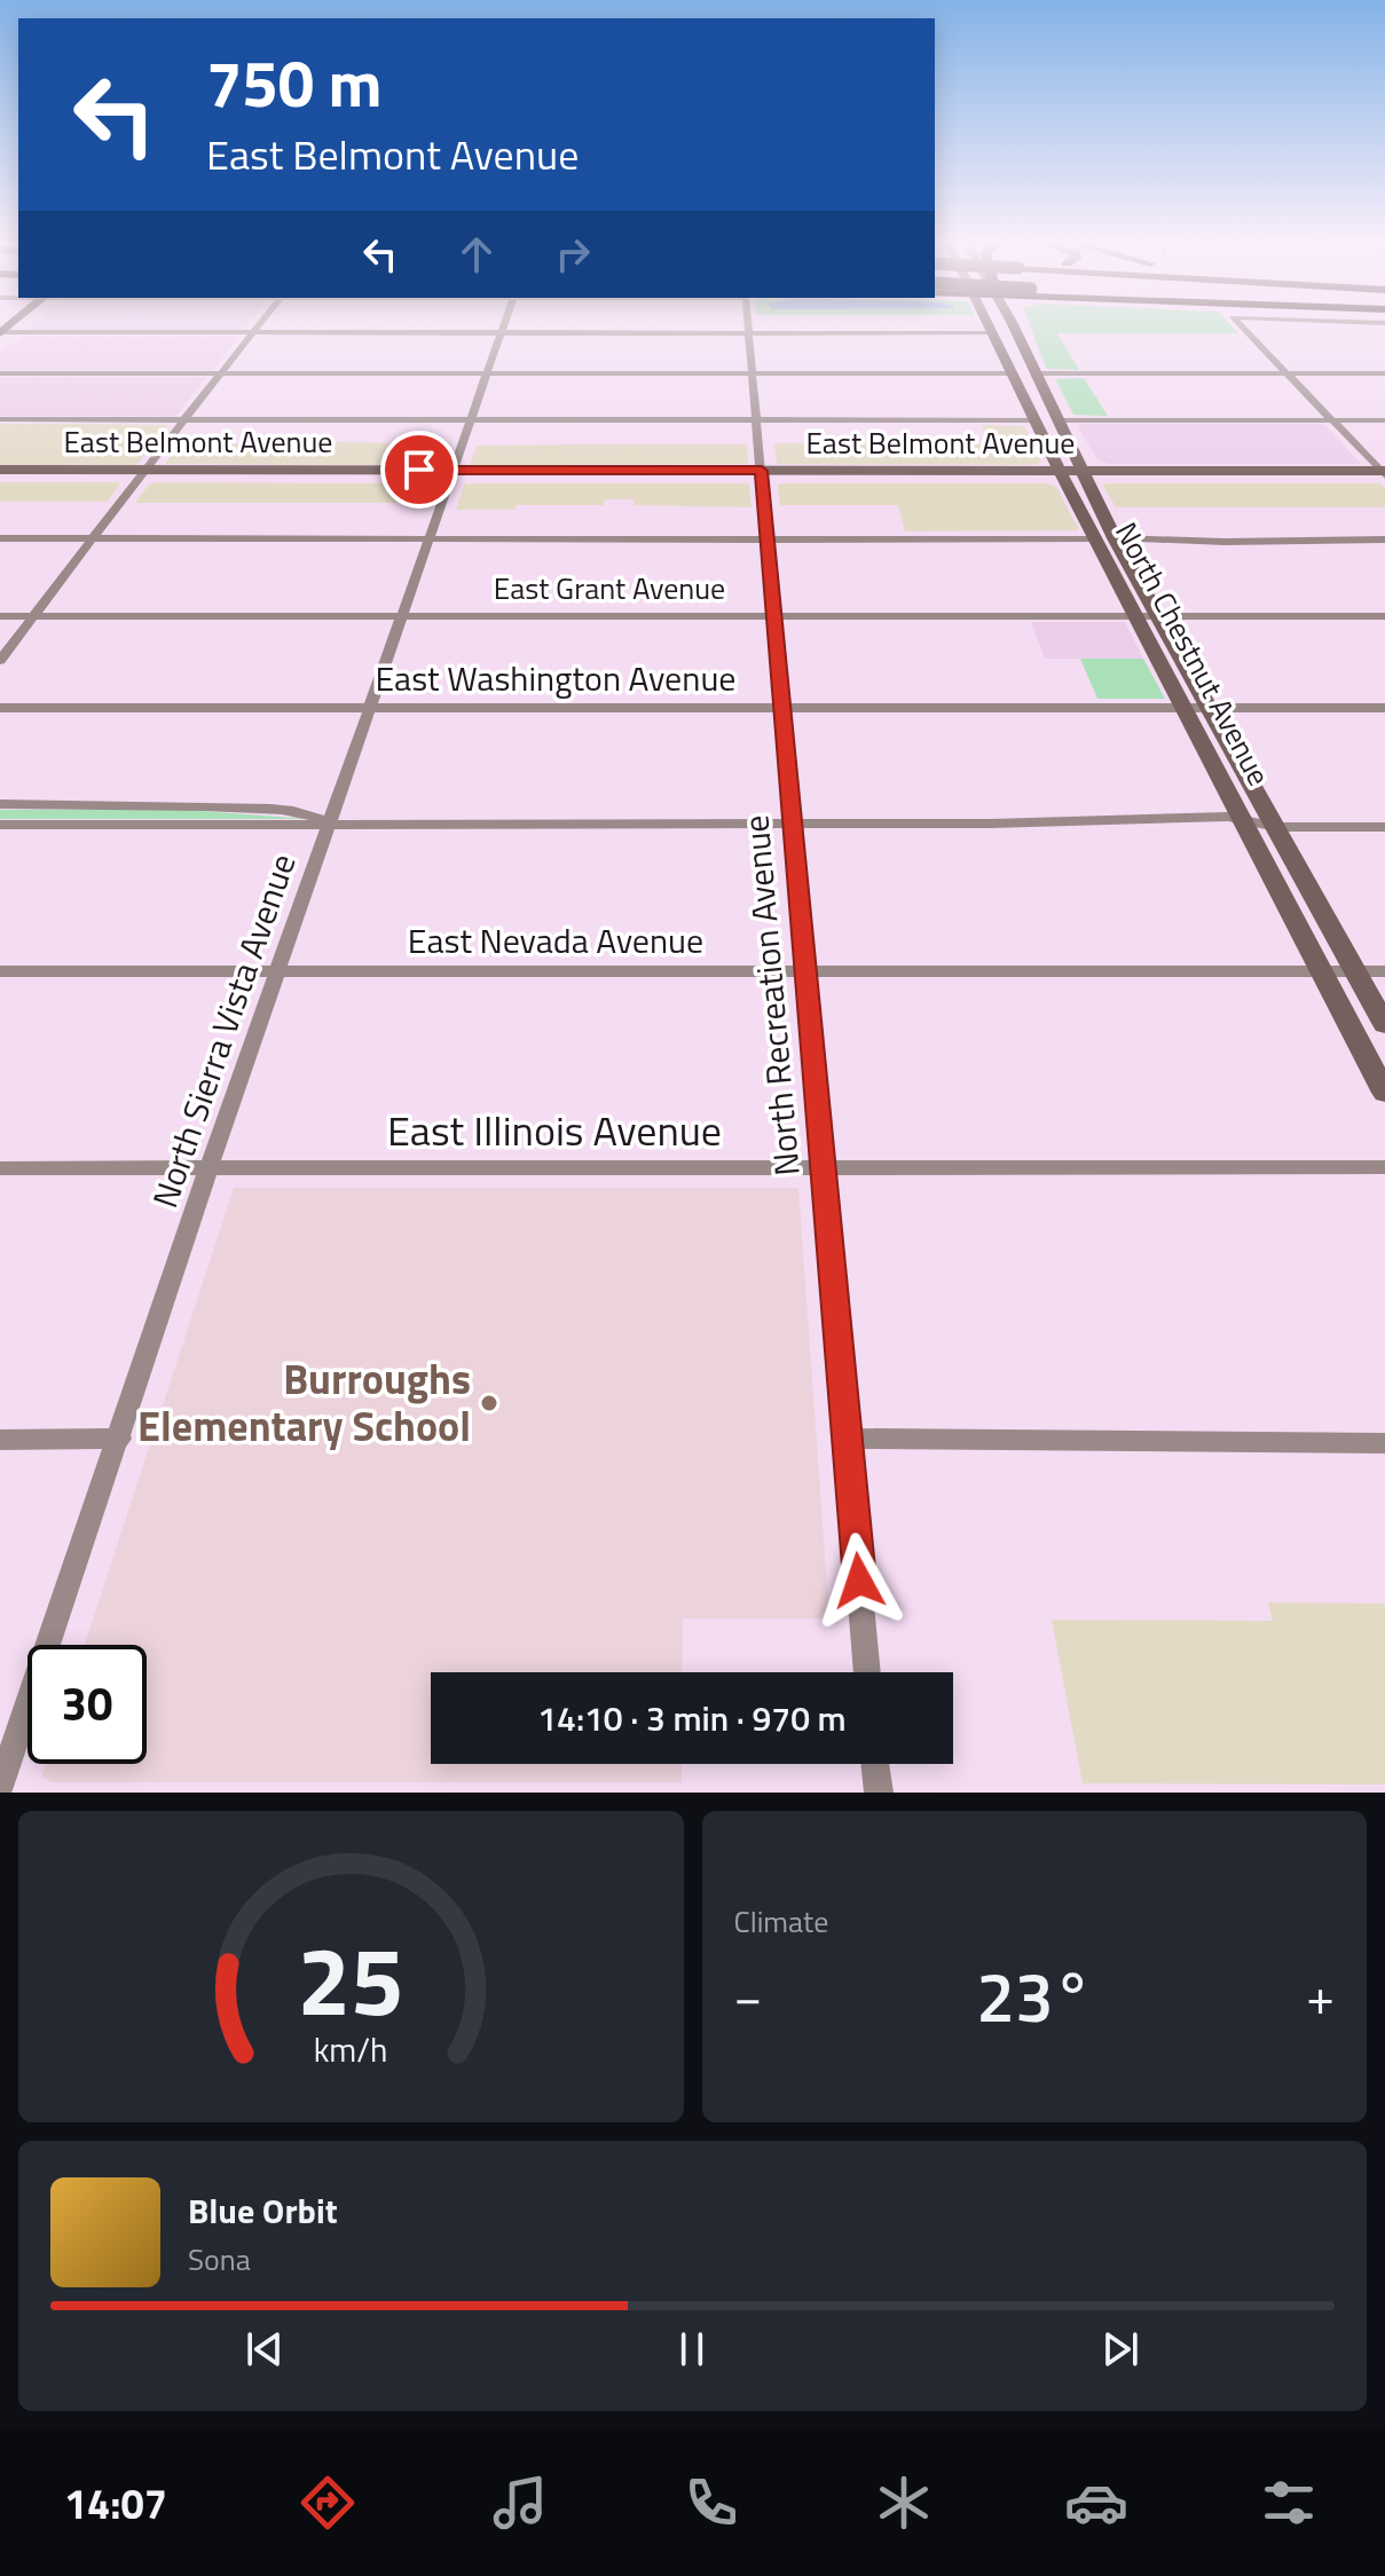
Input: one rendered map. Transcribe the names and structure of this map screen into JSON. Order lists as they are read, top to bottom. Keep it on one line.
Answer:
{"streets":{"main road":["East Belmont Avenue","North Chestnut Avenue"],"street":["East Grant Avenue","East Washington Avenue","East Nevada Avenue","North Recreation Avenue","North Sierra Vista Avenue","East Illinois Avenue"]},"crossings":[["East Belmont Avenue","North Chestnut Avenue"],["East Belmont Avenue","North Recreation Avenue"],["East Belmont Avenue","North Sierra Vista Avenue"],["East Grant Avenue","North Chestnut Avenue"],["East Grant Avenue","North Recreation Avenue"],["East Grant Avenue","North Sierra Vista Avenue"],["North Chestnut Avenue","East Washington Avenue"],["North Chestnut Avenue","East Nevada Avenue"],["East Washington Avenue","North Recreation Avenue"],["East Washington Avenue","North Sierra Vista Avenue"],["East Nevada Avenue","North Recreation Avenue"],["East Nevada Avenue","North Sierra Vista Avenue"],["North Recreation Avenue","East Illinois Avenue"],["North Sierra Vista Avenue","East Illinois Avenue"]],"places":["Burroughs Elementary School"],"page":{"turn":["750 m","East Belmont Avenue"],"limit":"30","trip":"14:10 · 3 min · 970 m","tile":"Climate","heat":["−","23°","+"],"song":["Blue Orbit","Sona"],"tabs":"14:07","gauge":["25","km/h"]}}
